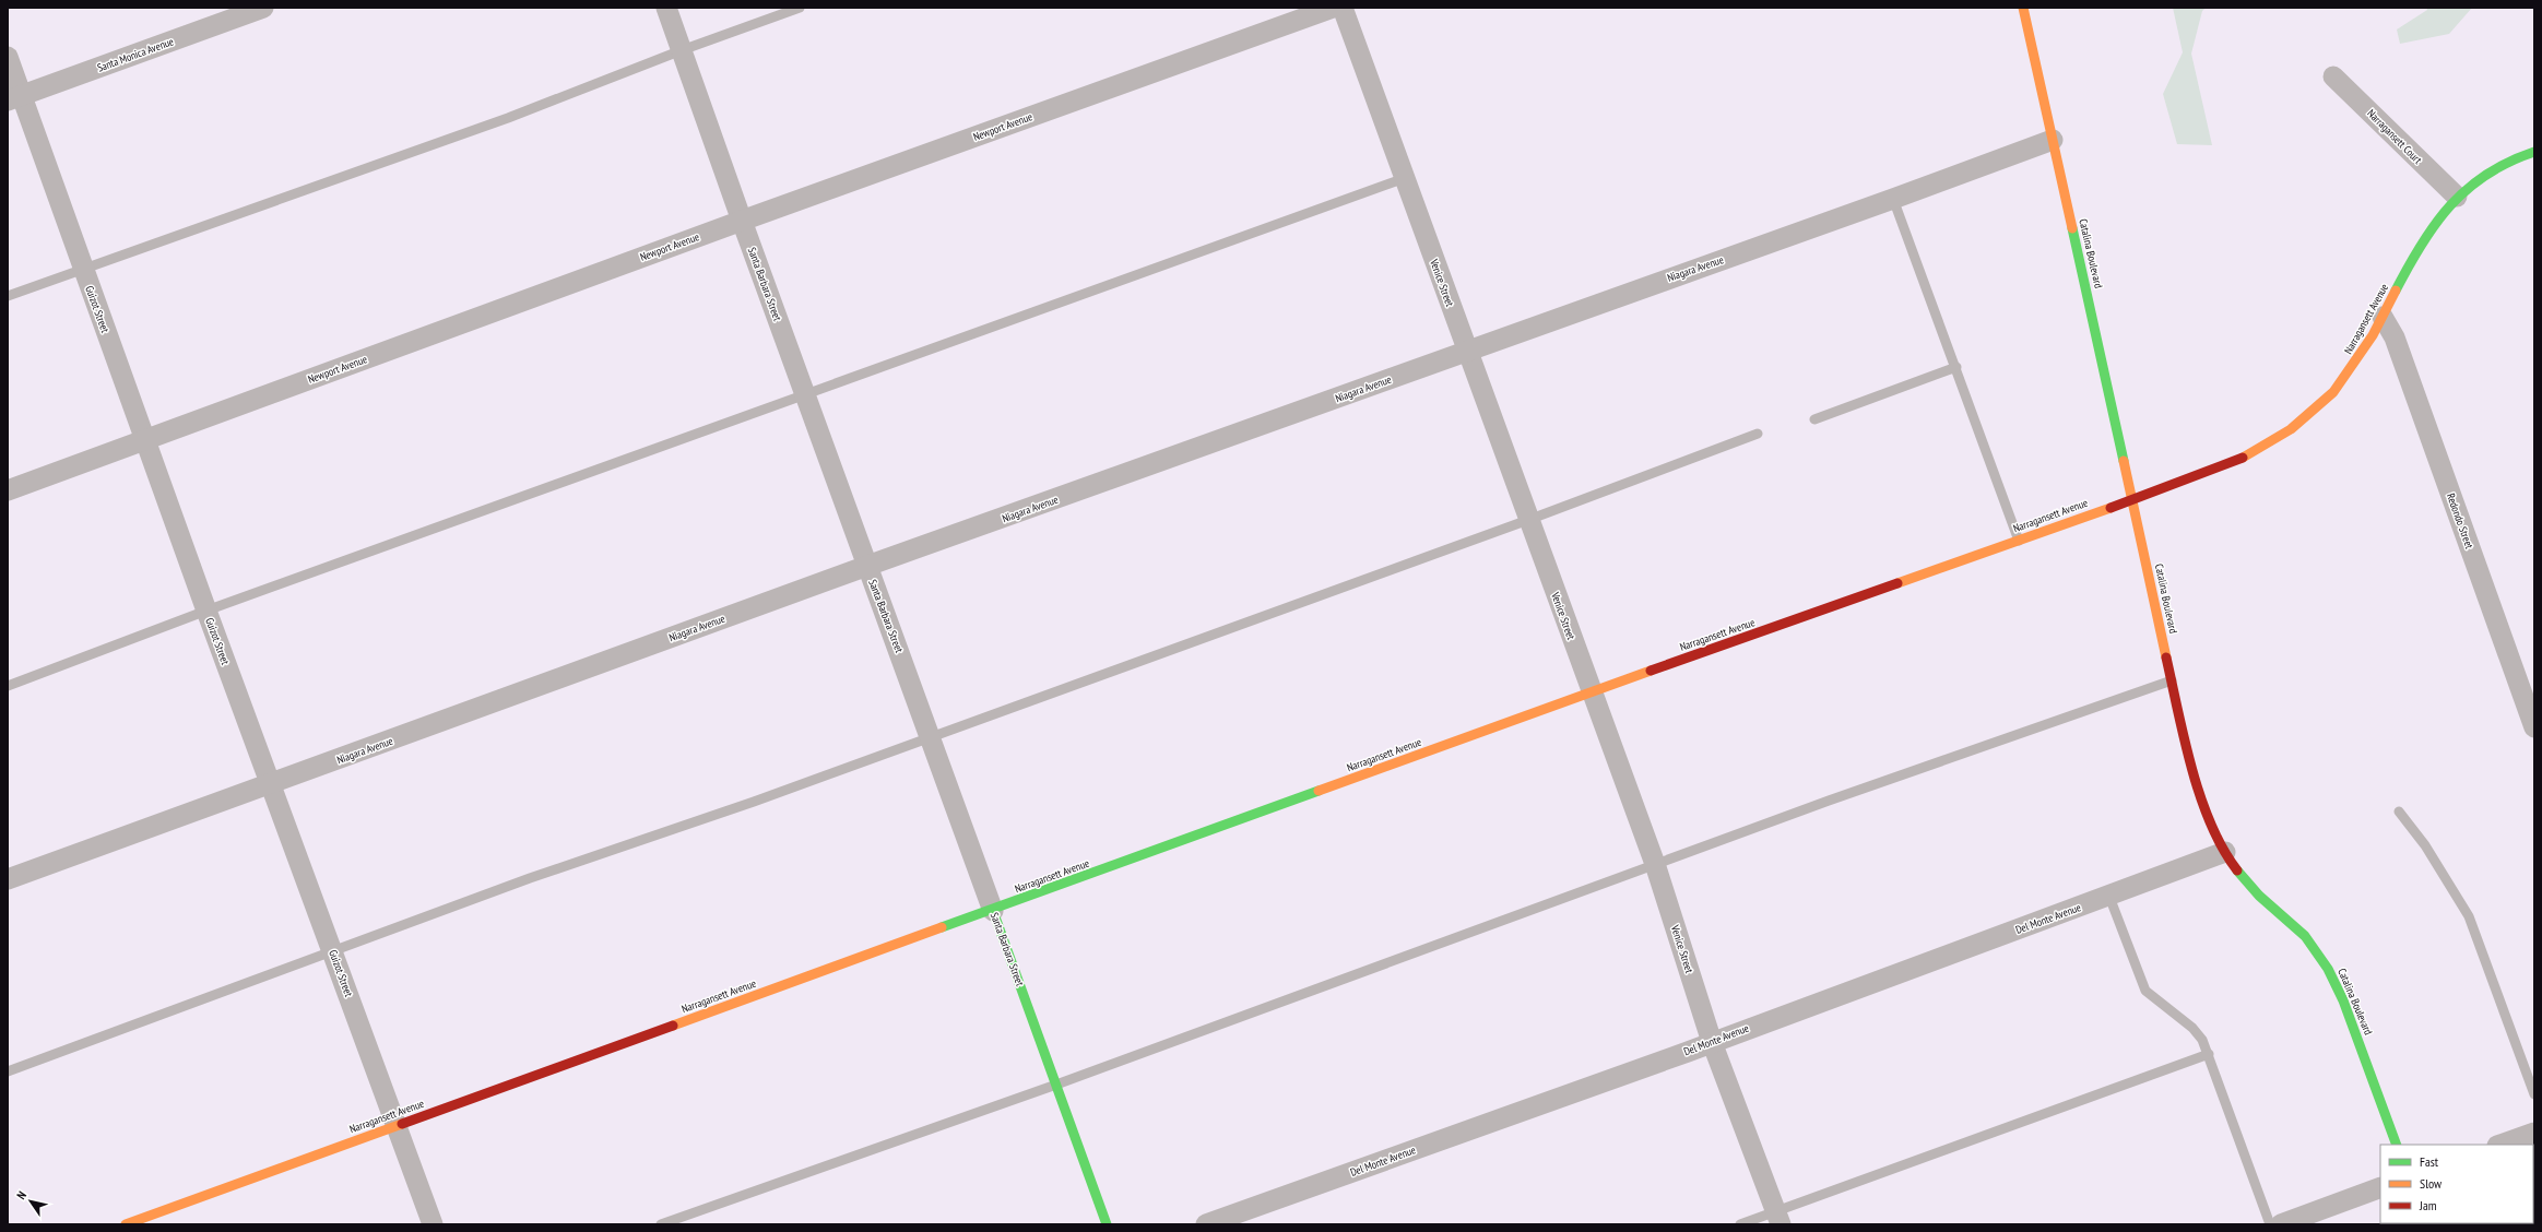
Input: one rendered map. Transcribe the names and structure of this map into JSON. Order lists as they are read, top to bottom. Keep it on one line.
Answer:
{"streets":{"street":["Santa Monica Avenue","Newport Avenue","Narragansett Court","Catalina Boulevard","Niagara Avenue","Venice Street","Santa Barbara Street","Guizot Street","Narragansett Avenue","Redondo Street","Del Monte Avenue"]},"crossings":[["Santa Monica Avenue","Guizot Street"],["Newport Avenue","Santa Barbara Street"],["Newport Avenue","Guizot Street"],["Narragansett Court","Narragansett Avenue"],["Catalina Boulevard","Niagara Avenue"],["Catalina Boulevard","Narragansett Avenue"],["Catalina Boulevard","Del Monte Avenue"],["Niagara Avenue","Venice Street"],["Niagara Avenue","Santa Barbara Street"],["Niagara Avenue","Guizot Street"],["Venice Street","Narragansett Avenue"],["Venice Street","Del Monte Avenue"],["Santa Barbara Street","Narragansett Avenue"],["Guizot Street","Narragansett Avenue"],["Narragansett Avenue","Redondo Street"]],"legend":["Fast","Slow","Jam"],"north":"top left"}
